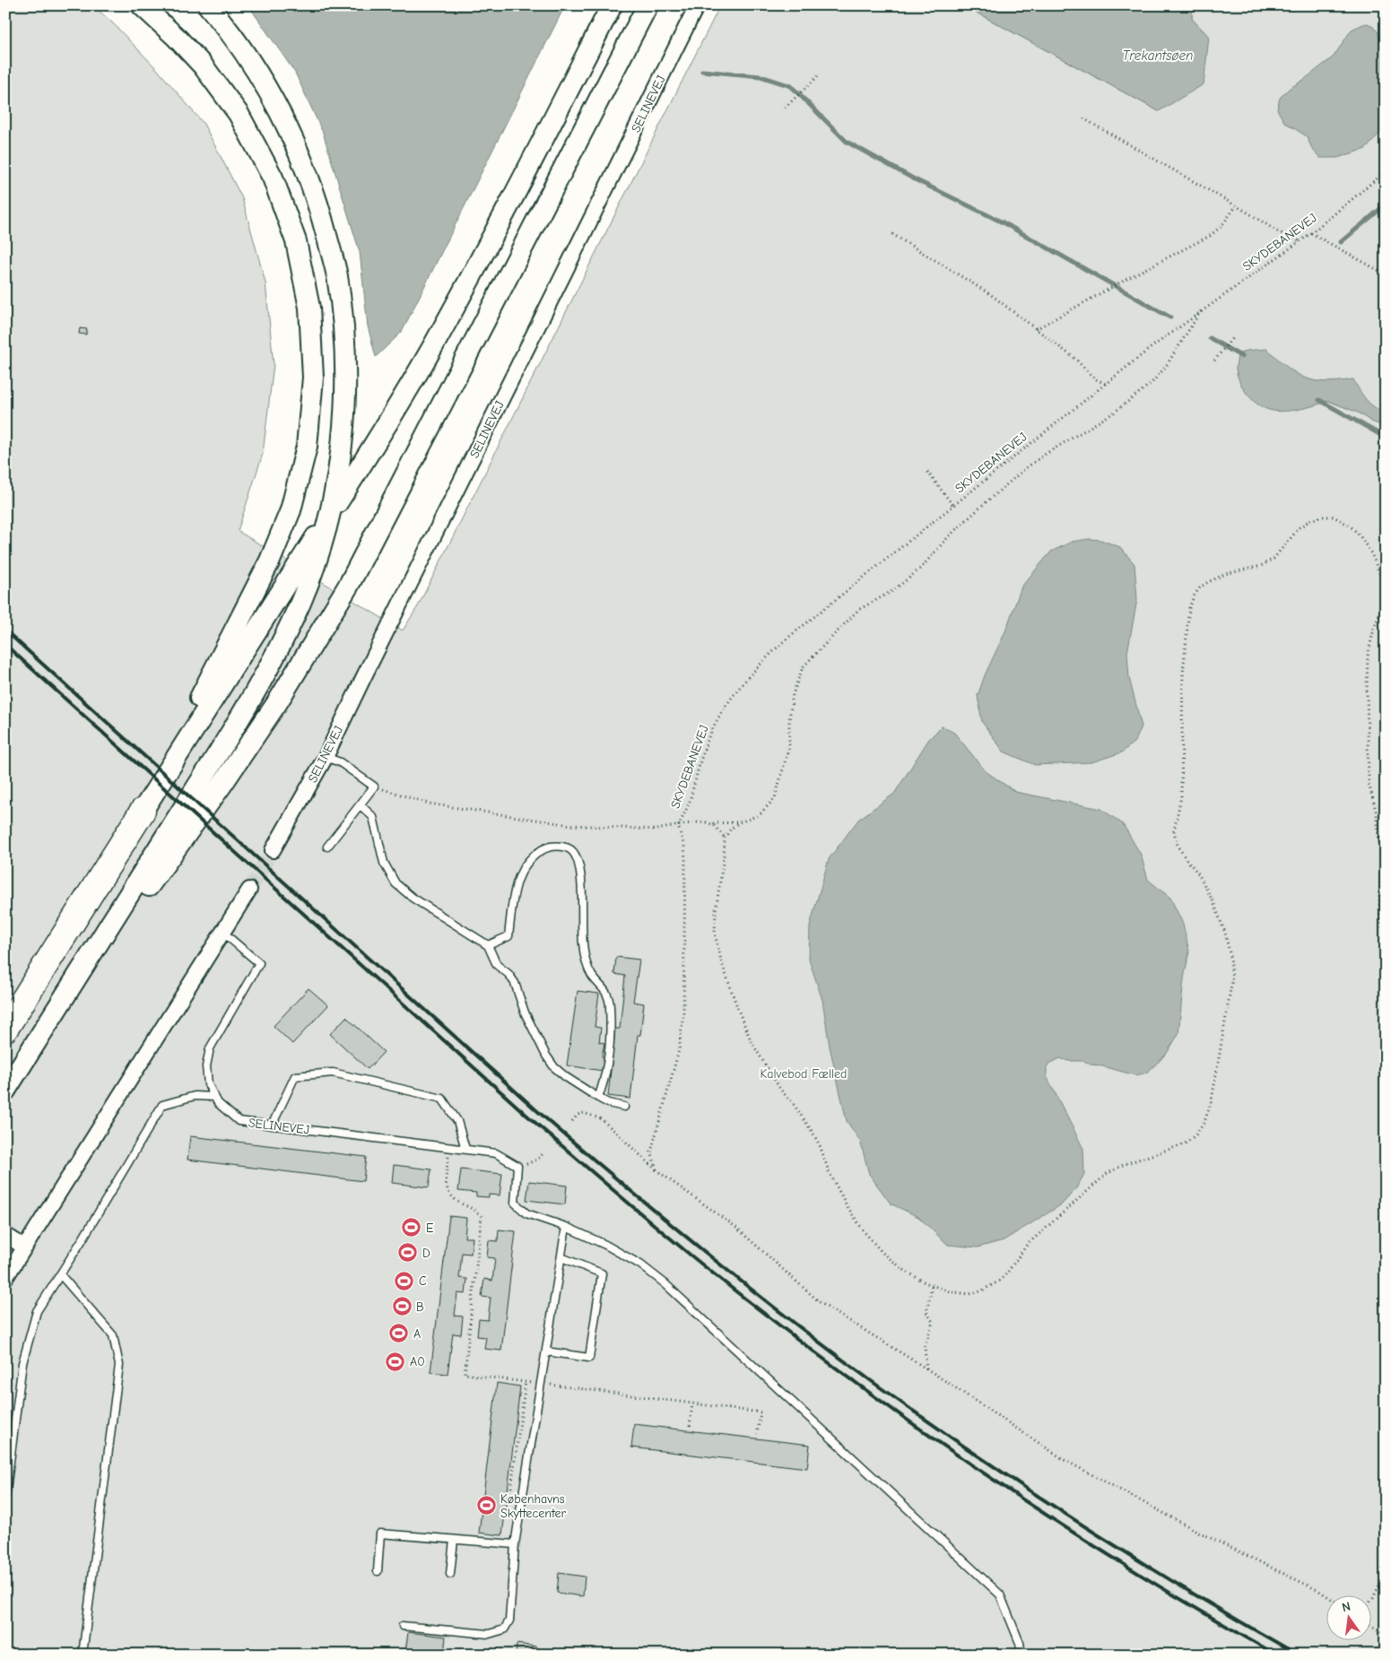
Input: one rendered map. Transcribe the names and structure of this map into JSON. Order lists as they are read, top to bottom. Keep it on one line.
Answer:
{"streets":{"street":["SELINEVEJ"],"path":["SKYDEBANEVEJ"]},"water":["Trekantsøen"],"parks":["Kalvebod Fælled"],"places":{"sports":["E","D","C","B","A","A0","Københavns Skyttecenter"]},"north":"top"}
